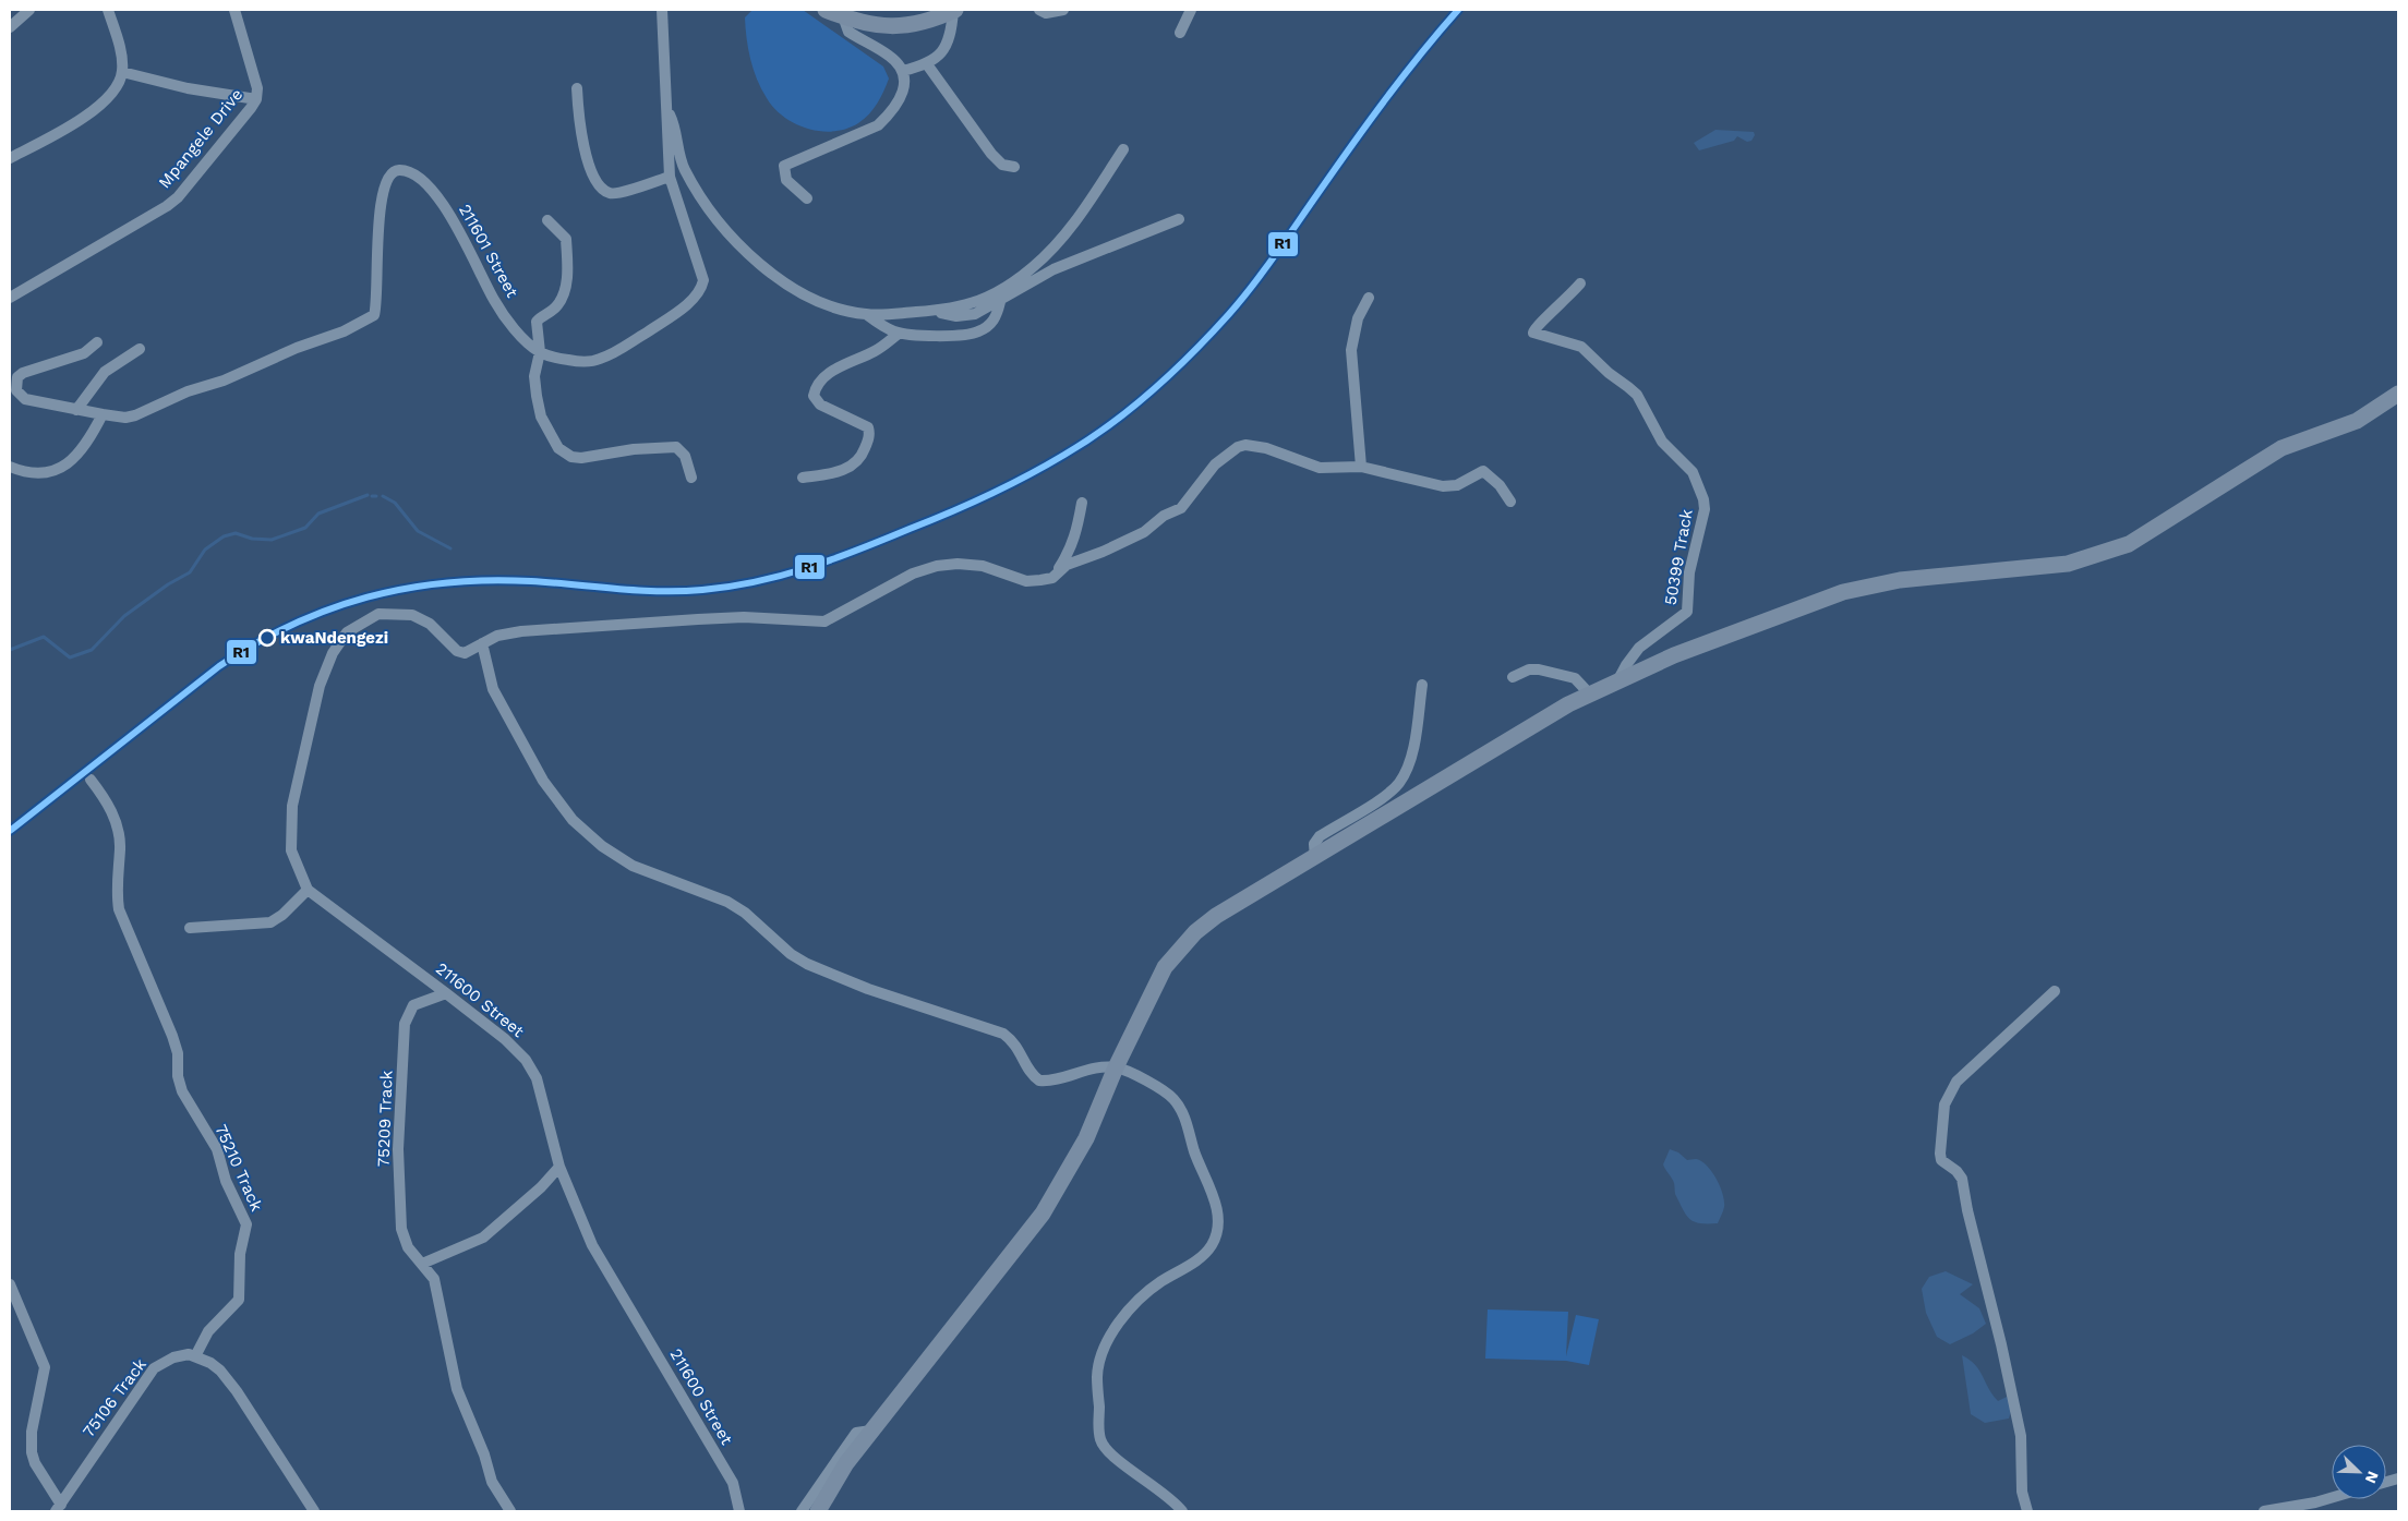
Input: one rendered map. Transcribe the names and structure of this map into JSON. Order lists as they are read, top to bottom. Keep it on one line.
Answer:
{"streets":{"street":["Mpangele Drive","211601 Street","50399 Track","211600 Street","75209 Track","75210 Track","75106 Track"]},"crossings":[["211600 Street","75209 Track"],["75210 Track","75106 Track"]],"places":["kwaNdengezi"],"lines":["transit line R1"],"north":"bottom right"}
